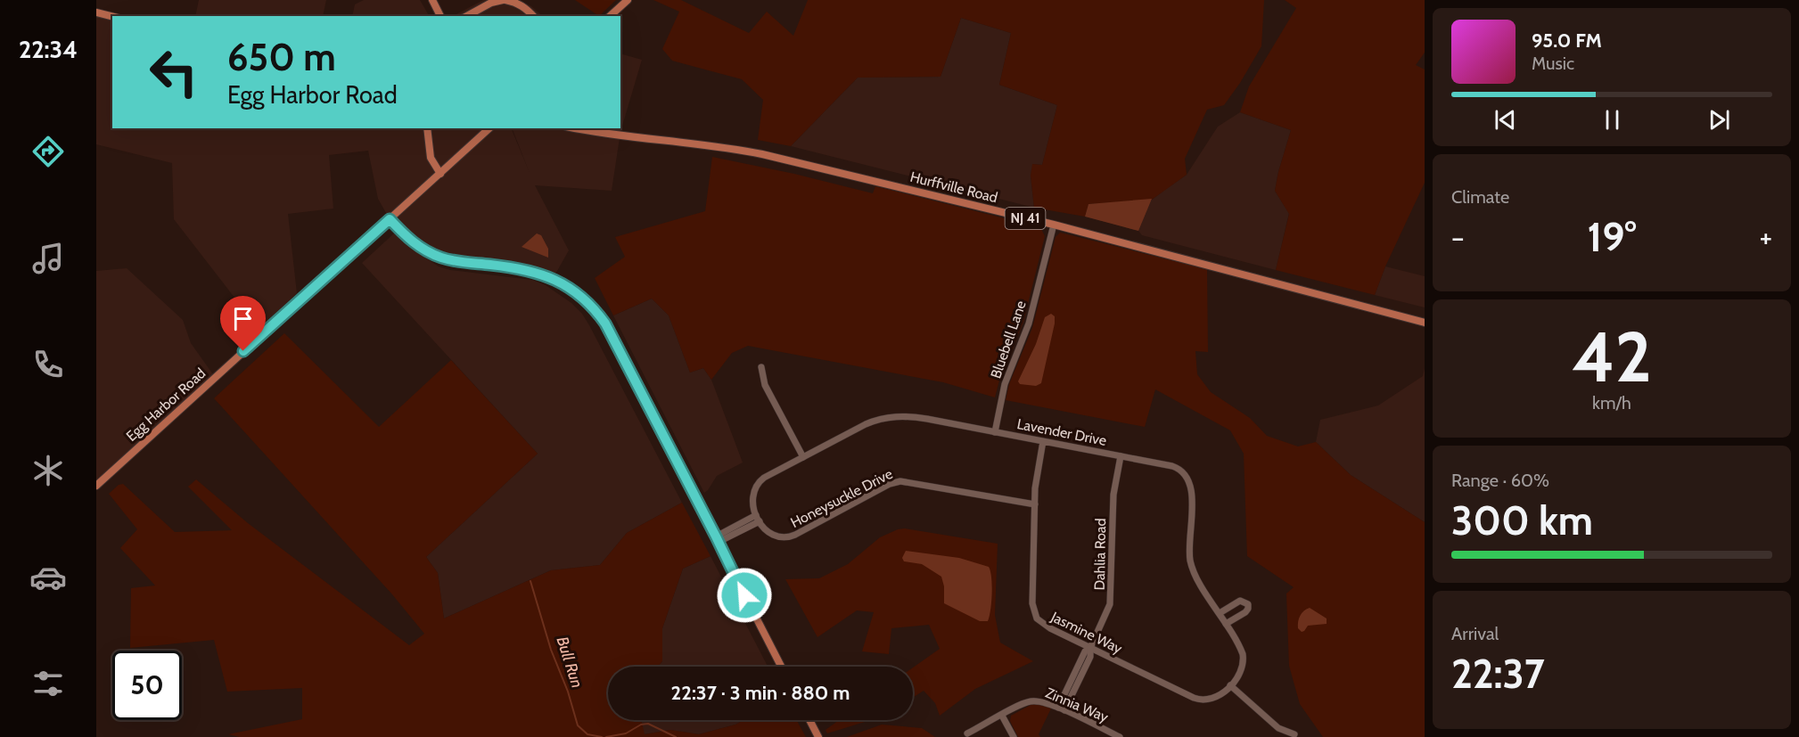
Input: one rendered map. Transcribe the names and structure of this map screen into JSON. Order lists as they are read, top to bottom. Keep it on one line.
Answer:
{"streets":{"main road":["Hurffville Road","NJ 41","Egg Harbor Road"],"street":["Bluebell Lane","Lavender Drive","Honeysuckle Drive","Dahlia Road","Jasmine Way","Zinnia Way"]},"crossings":[["Hurffville Road","Bluebell Lane"],["Bluebell Lane","Lavender Drive"],["Lavender Drive","Honeysuckle Drive"],["Lavender Drive","Dahlia Road"],["Lavender Drive","Jasmine Way"],["Honeysuckle Drive","Jasmine Way"],["Dahlia Road","Jasmine Way"],["Dahlia Road","Zinnia Way"]],"water":["Bull Run"],"page":{"tabs":"22:34","turn":["650 m","Egg Harbor Road"],"song":["95.0 FM","Music"],"tile":["Climate",["42","km/h"],["Range · 60%","300 km"],["Arrival","22:37"]],"heat":["−","19°","+"],"limit":"50","trip":"22:37 · 3 min · 880 m"}}
